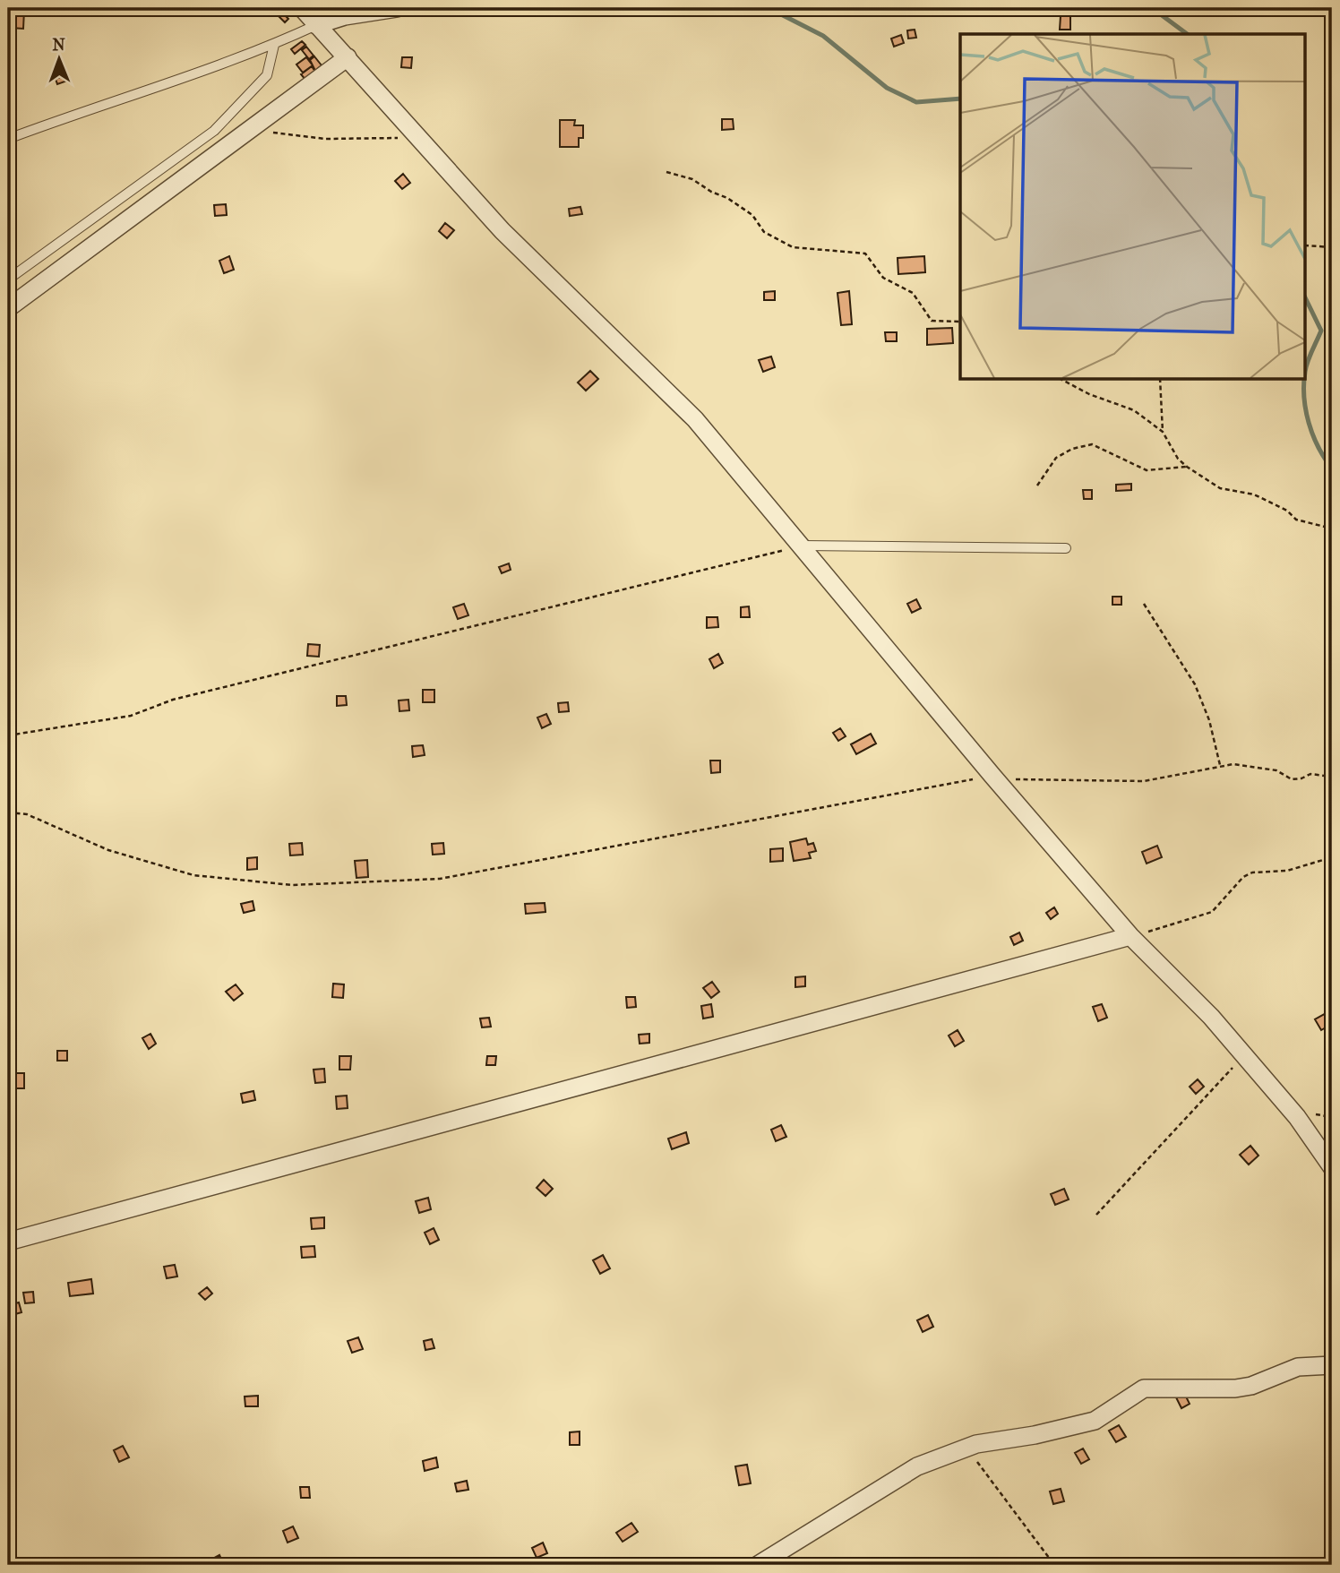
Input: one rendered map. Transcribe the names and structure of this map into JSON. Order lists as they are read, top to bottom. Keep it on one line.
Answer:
{"north":"top"}
